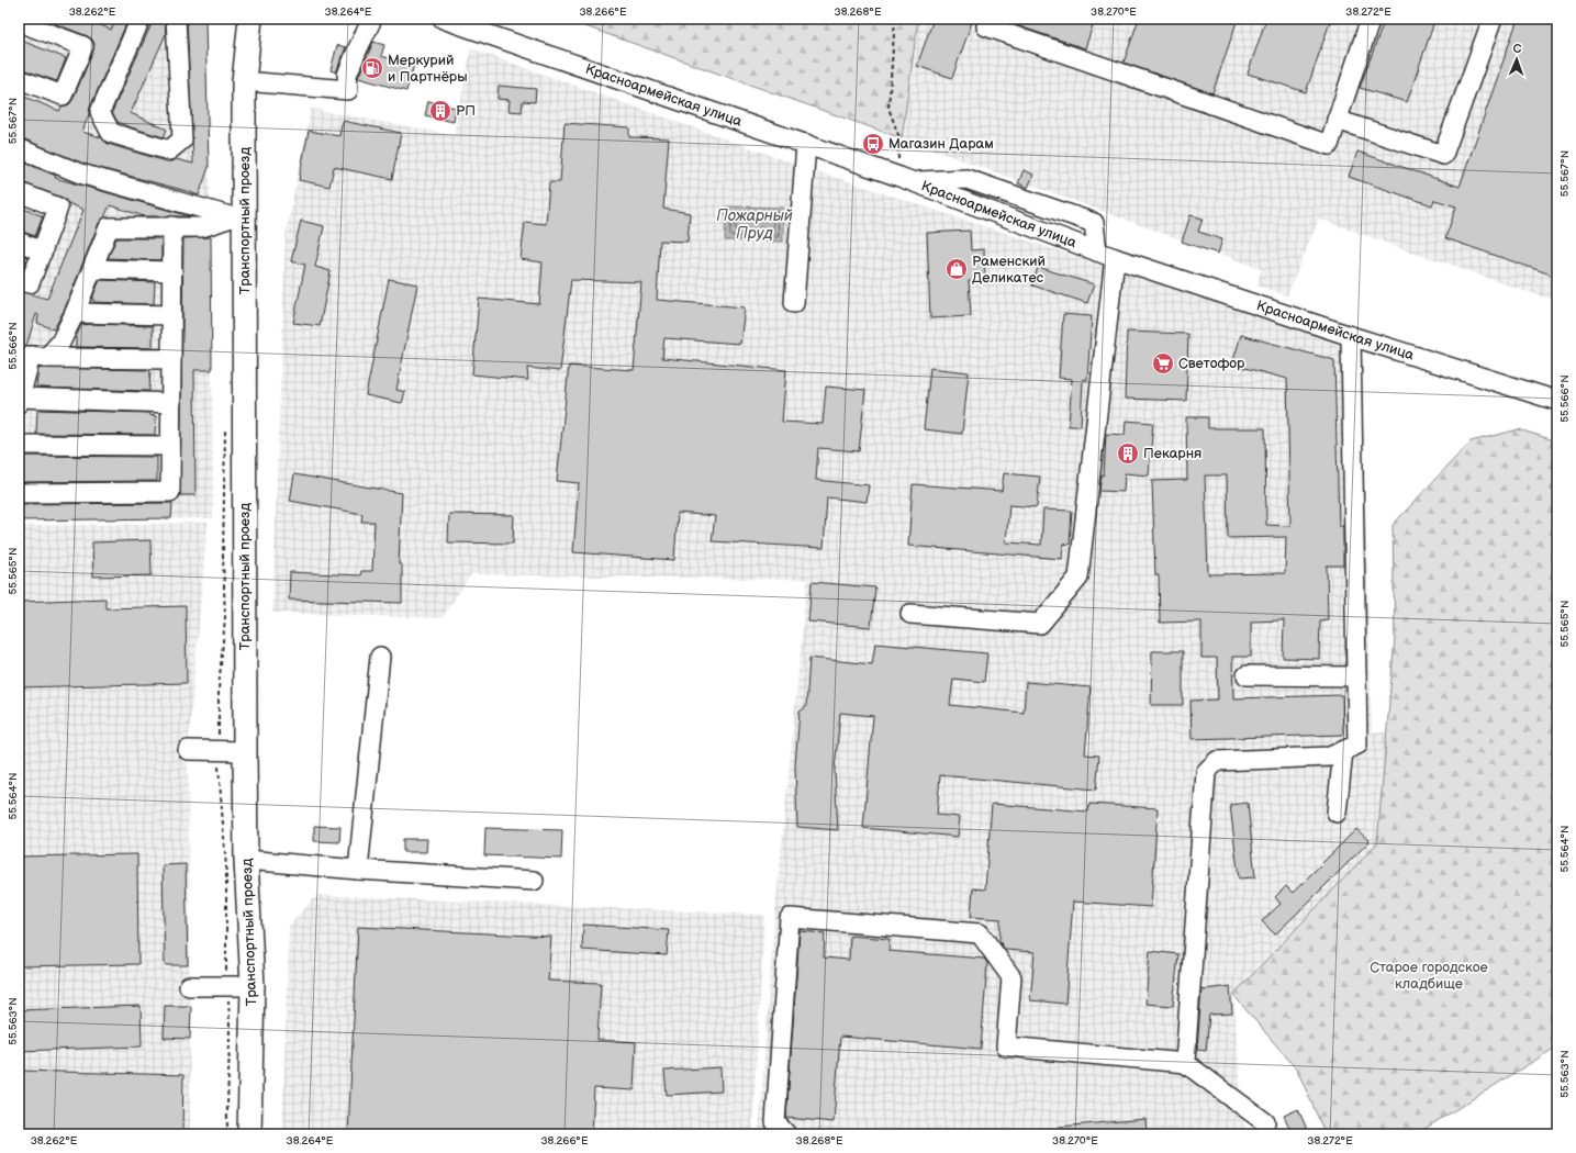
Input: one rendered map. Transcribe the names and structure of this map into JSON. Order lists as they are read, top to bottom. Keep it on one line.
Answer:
{"streets":{"main road":["Транспортный проезд"],"street":["Красноармейская улица"]},"water":["Пожарный Пруд"],"parks":["Старое городское кладбище"],"places":{"fuel station":["Меркурий и Партнёры"],"building":["РП","Пекарня"],"bus stop":["Магазин Дарам"],"shop":["Раменский Деликатес"],"supermarket":["Светофор"]},"north":"top","coordinates":["38.262°E","38.264°E","38.266°E","38.268°E","38.270°E","38.272°E","55.567°N","55.566°N","55.565°N","55.564°N","55.563°N"]}
